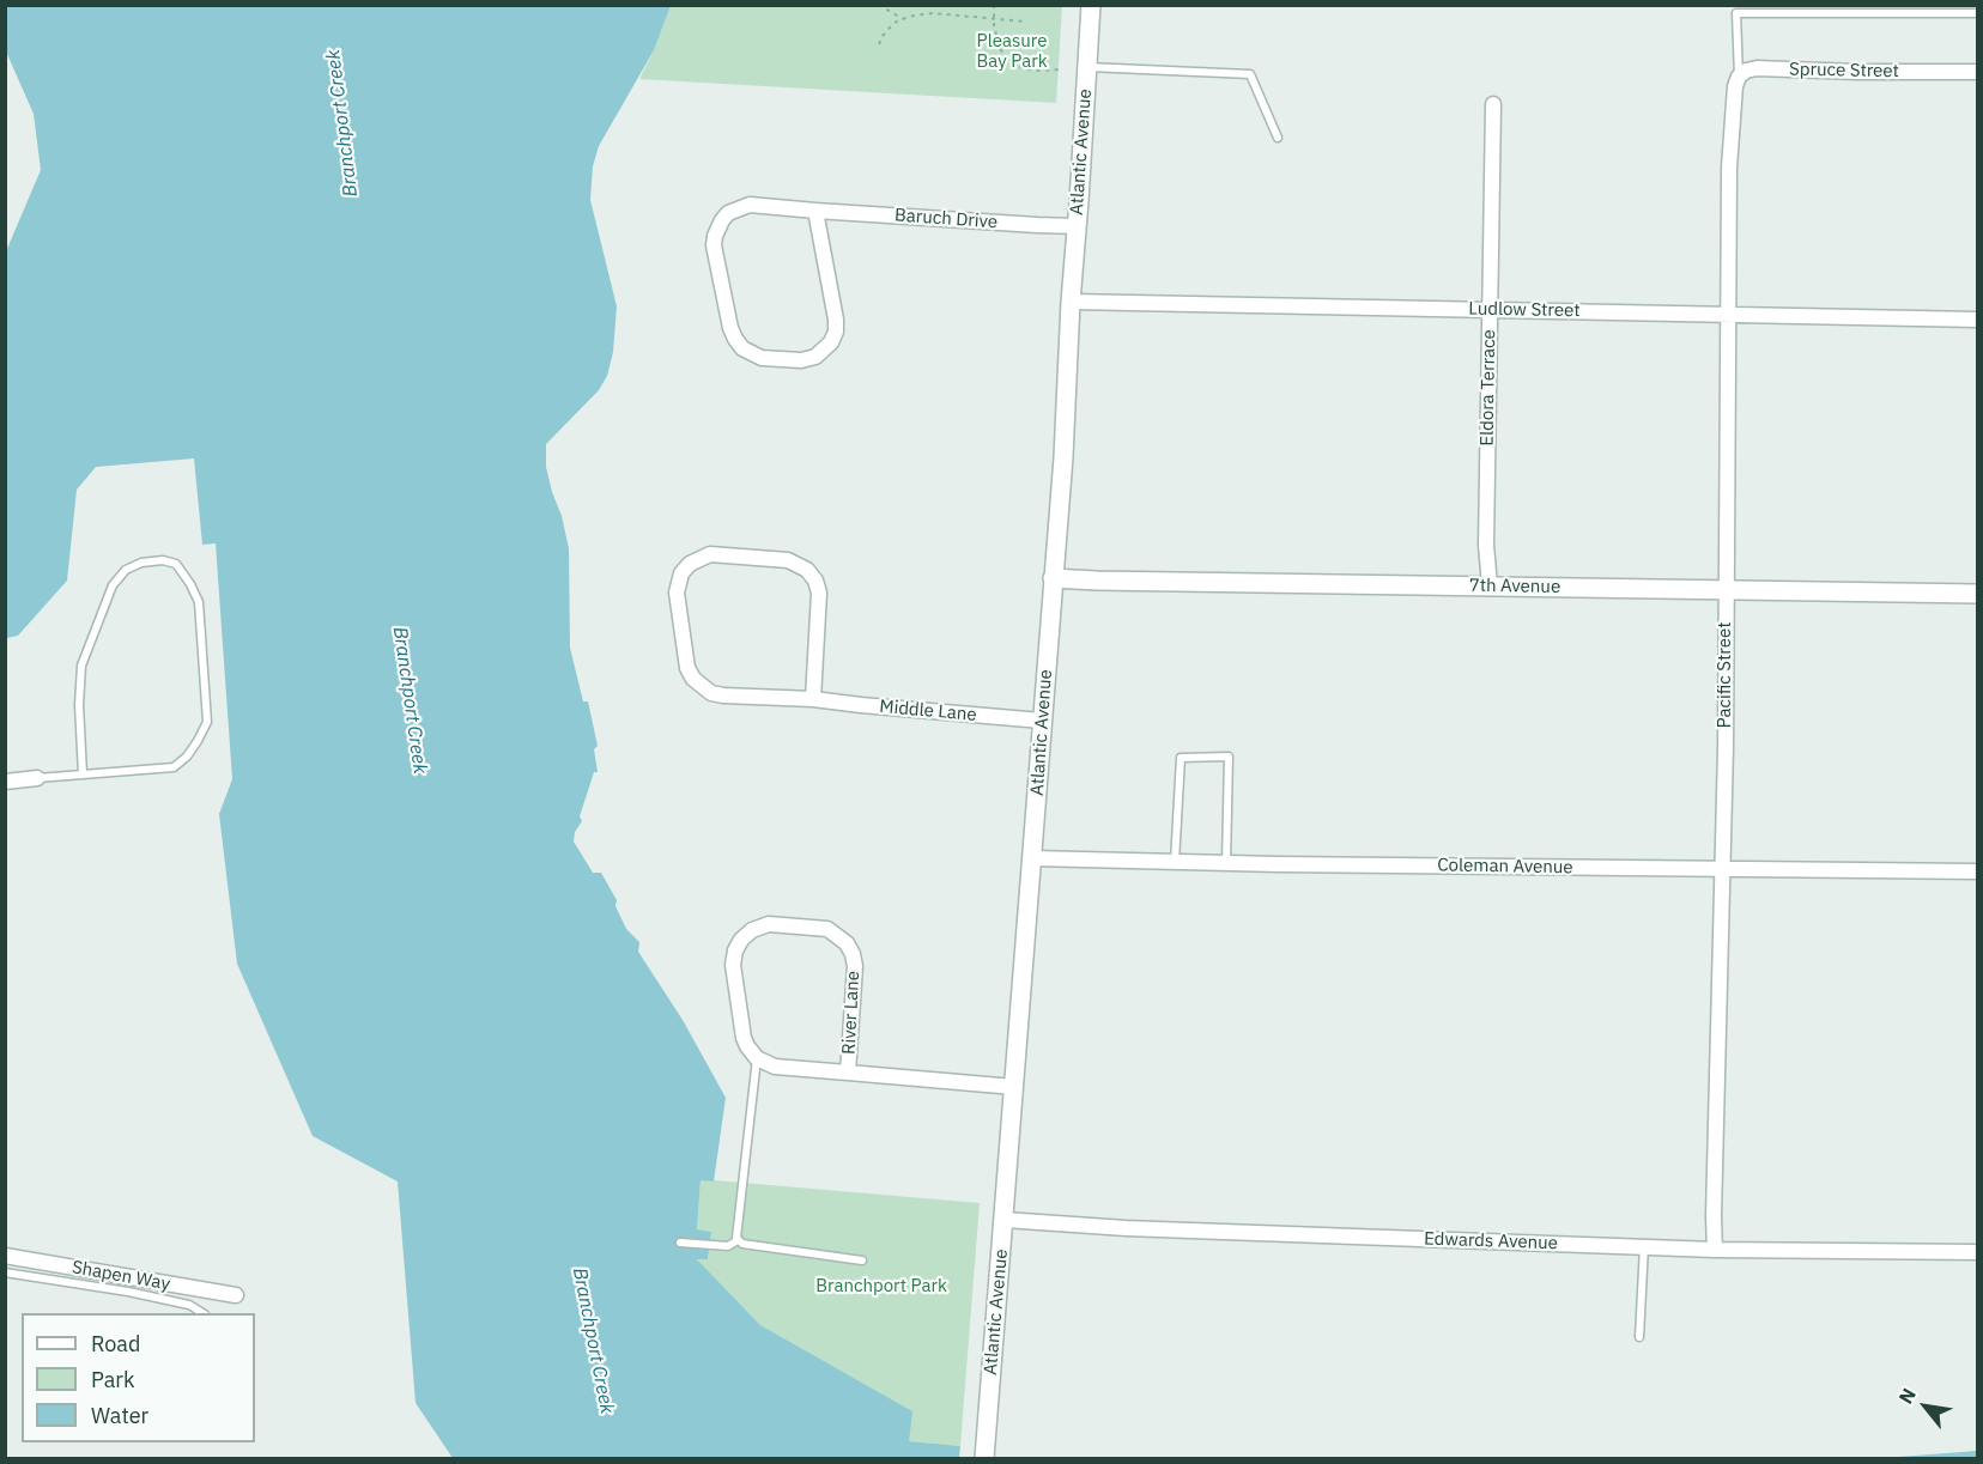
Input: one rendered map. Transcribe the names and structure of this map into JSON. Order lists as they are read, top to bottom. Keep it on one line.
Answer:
{"streets":{"street":["Spruce Street","Atlantic Avenue","Baruch Drive","Ludlow Street","Eldora Terrace","7th Avenue","Pacific Street","Middle Lane","Coleman Avenue","River Lane","Edwards Avenue","Shapen Way"]},"crossings":[["Spruce Street","Pacific Street"],["Atlantic Avenue","Baruch Drive"],["Atlantic Avenue","Ludlow Street"],["Atlantic Avenue","7th Avenue"],["Atlantic Avenue","Middle Lane"],["Atlantic Avenue","Coleman Avenue"],["Atlantic Avenue","River Lane"],["Atlantic Avenue","Edwards Avenue"],["Ludlow Street","Eldora Terrace"],["Ludlow Street","Pacific Street"],["Eldora Terrace","7th Avenue"],["7th Avenue","Pacific Street"],["Pacific Street","Coleman Avenue"],["Pacific Street","Edwards Avenue"]],"water":["Branchport Creek"],"parks":["Pleasure Bay Park","Branchport Park"],"legend":["Road","Park","Water"],"north":"top left"}
